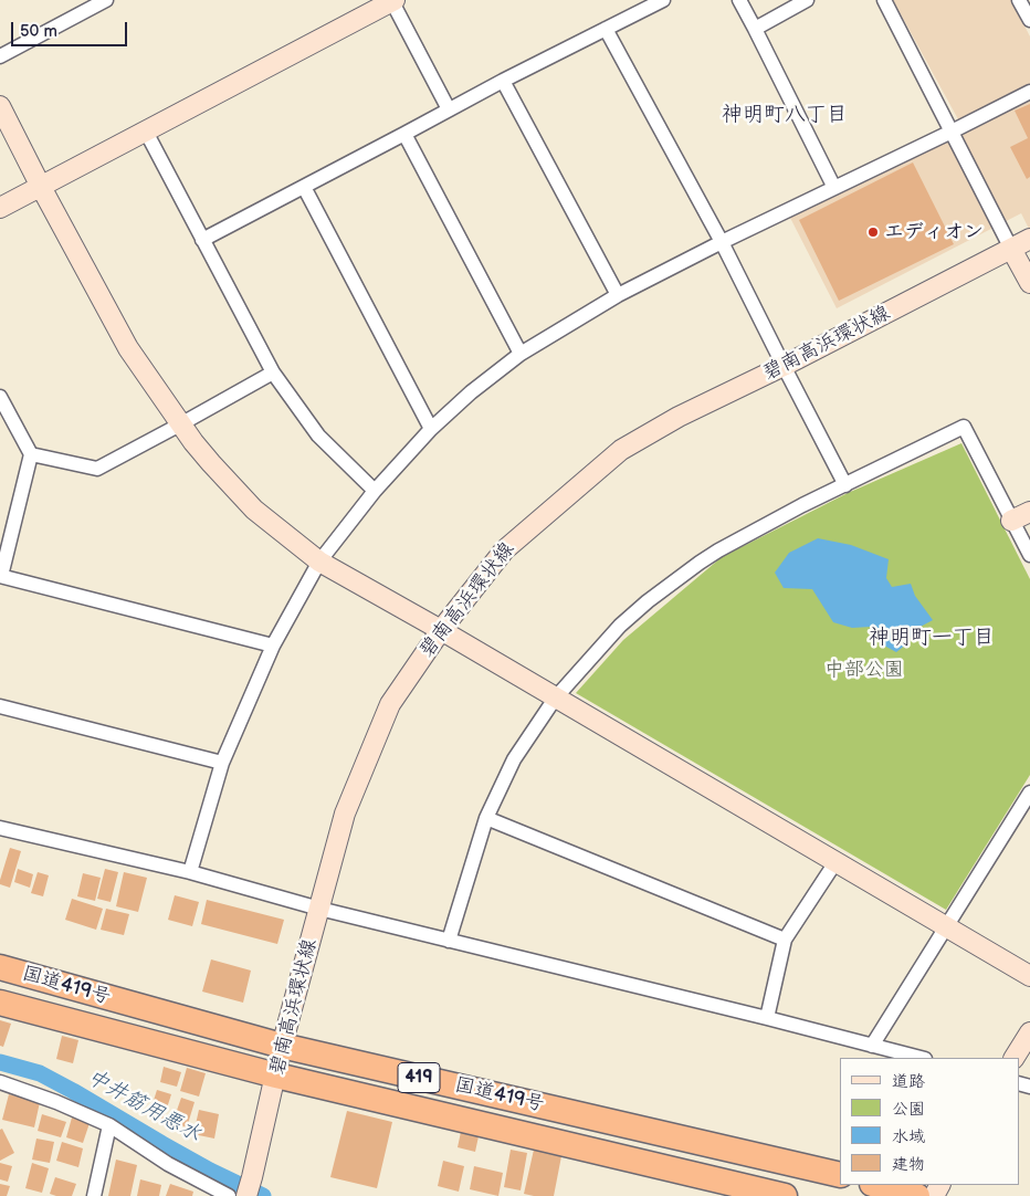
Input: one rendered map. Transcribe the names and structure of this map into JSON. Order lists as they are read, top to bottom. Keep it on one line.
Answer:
{"streets":{"highway":["国道419号","419"],"street":["碧南高浜環状線"]},"crossings":[["碧南高浜環状線","国道419号"]],"districts":["神明町八丁目","神明町一丁目"],"water":["中井筋用悪水"],"parks":["中部公園"],"places":["エディオン"],"legend":["道路","公園","水域","建物"],"scale_bar":"50 m"}
